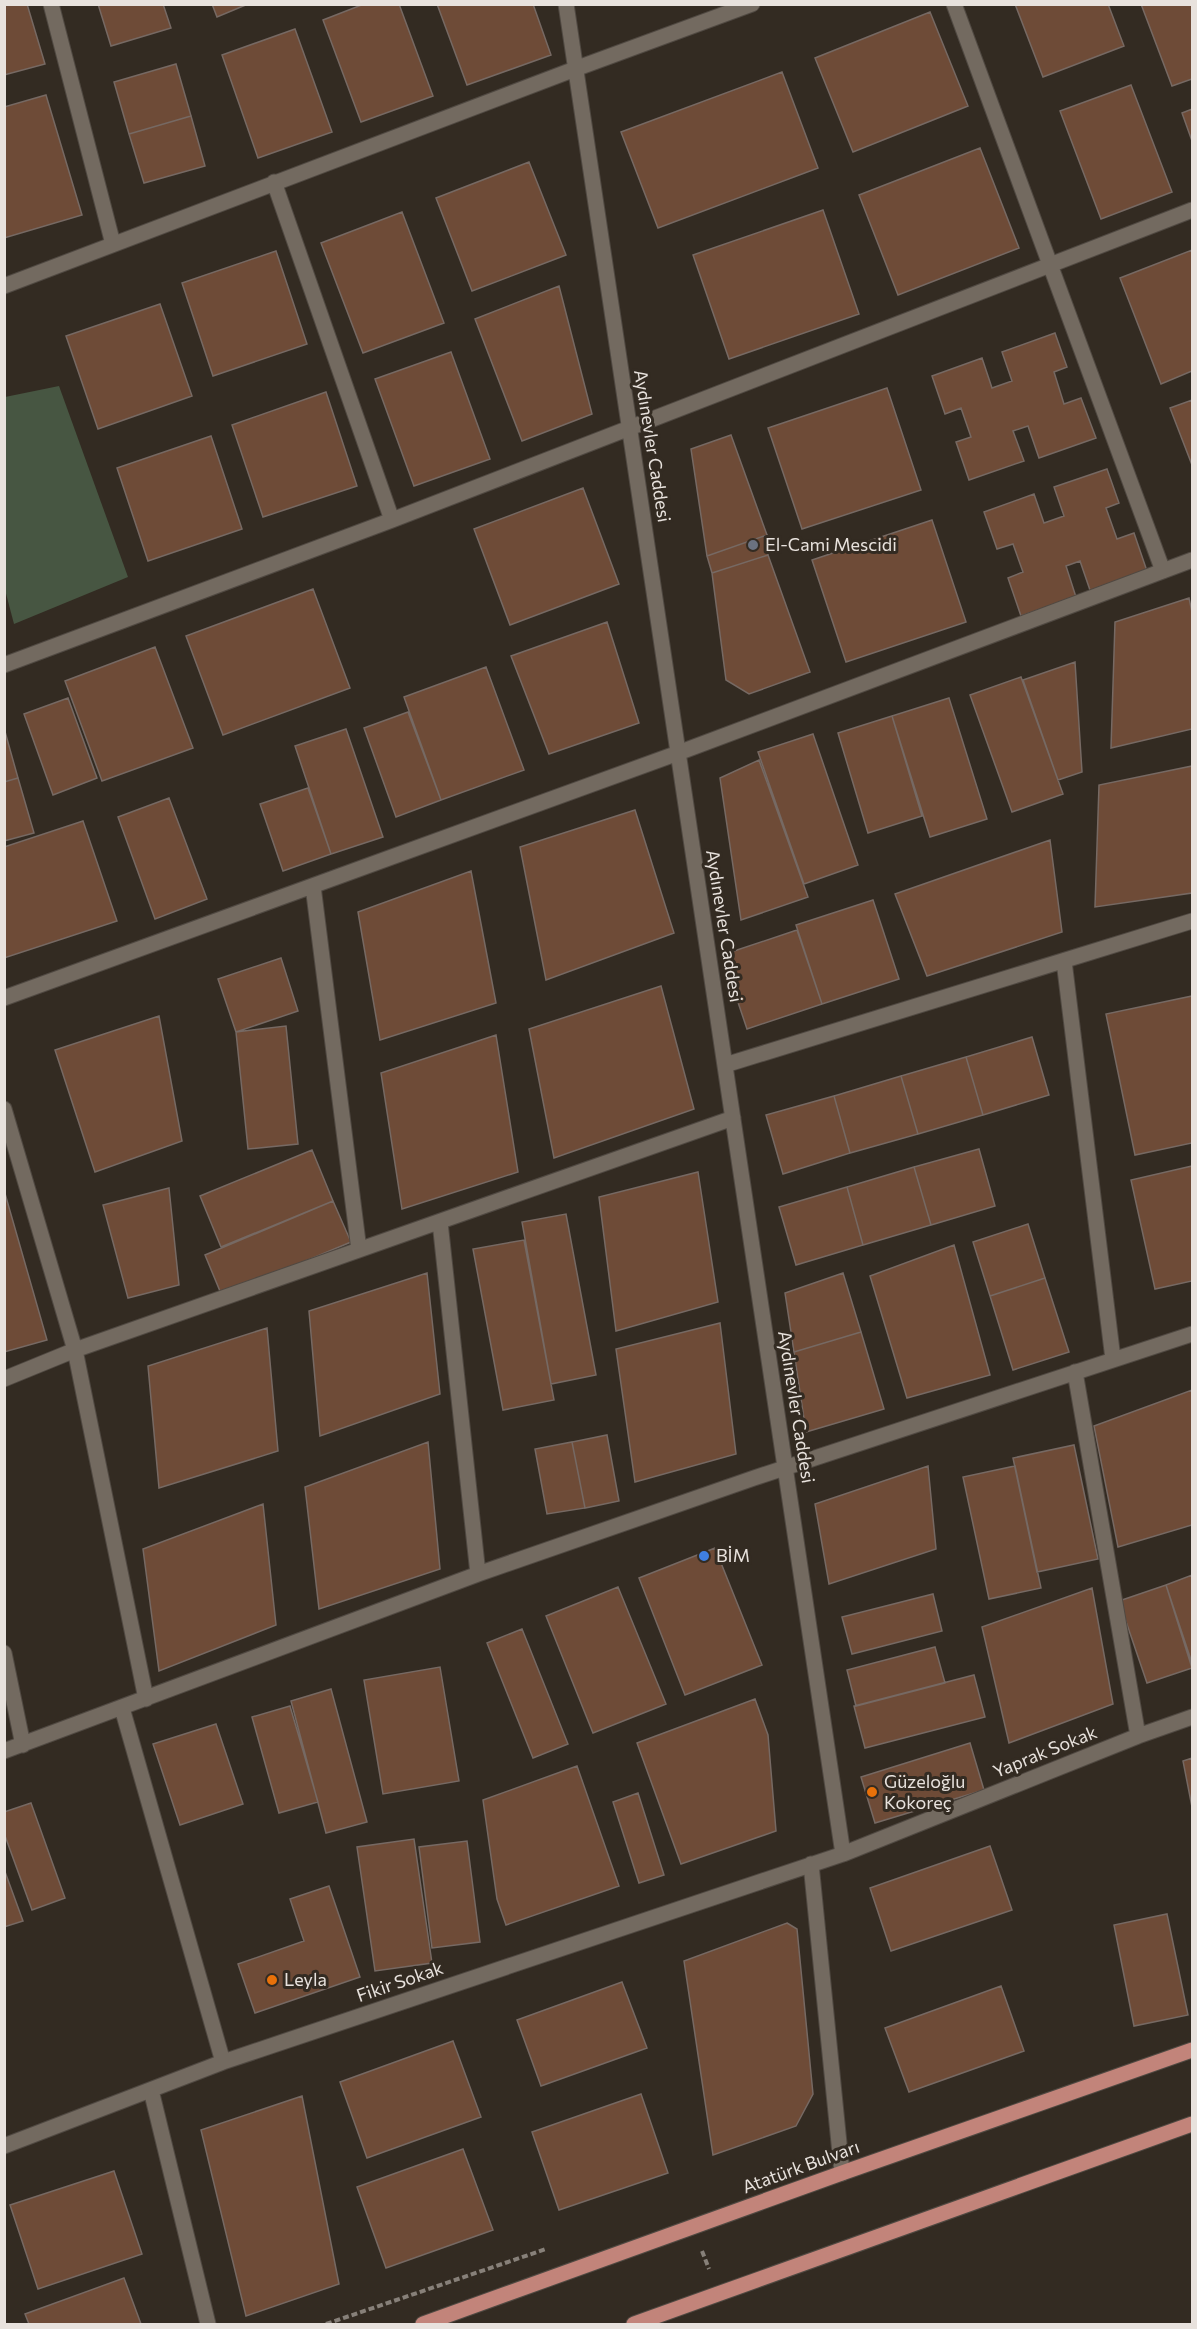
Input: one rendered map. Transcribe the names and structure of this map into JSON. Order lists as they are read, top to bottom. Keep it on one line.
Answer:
{"streets":{"main road":["Atatürk Bulvarı"],"street":["Aydınevler Caddesi","Yaprak Sokak","Fikir Sokak"]},"crossings":[["Aydınevler Caddesi","Yaprak Sokak"],["Yaprak Sokak","Fikir Sokak"]],"places":["El-Cami Mescidi","BİM","Güzeloğlu Kokoreç","Leyla"]}
